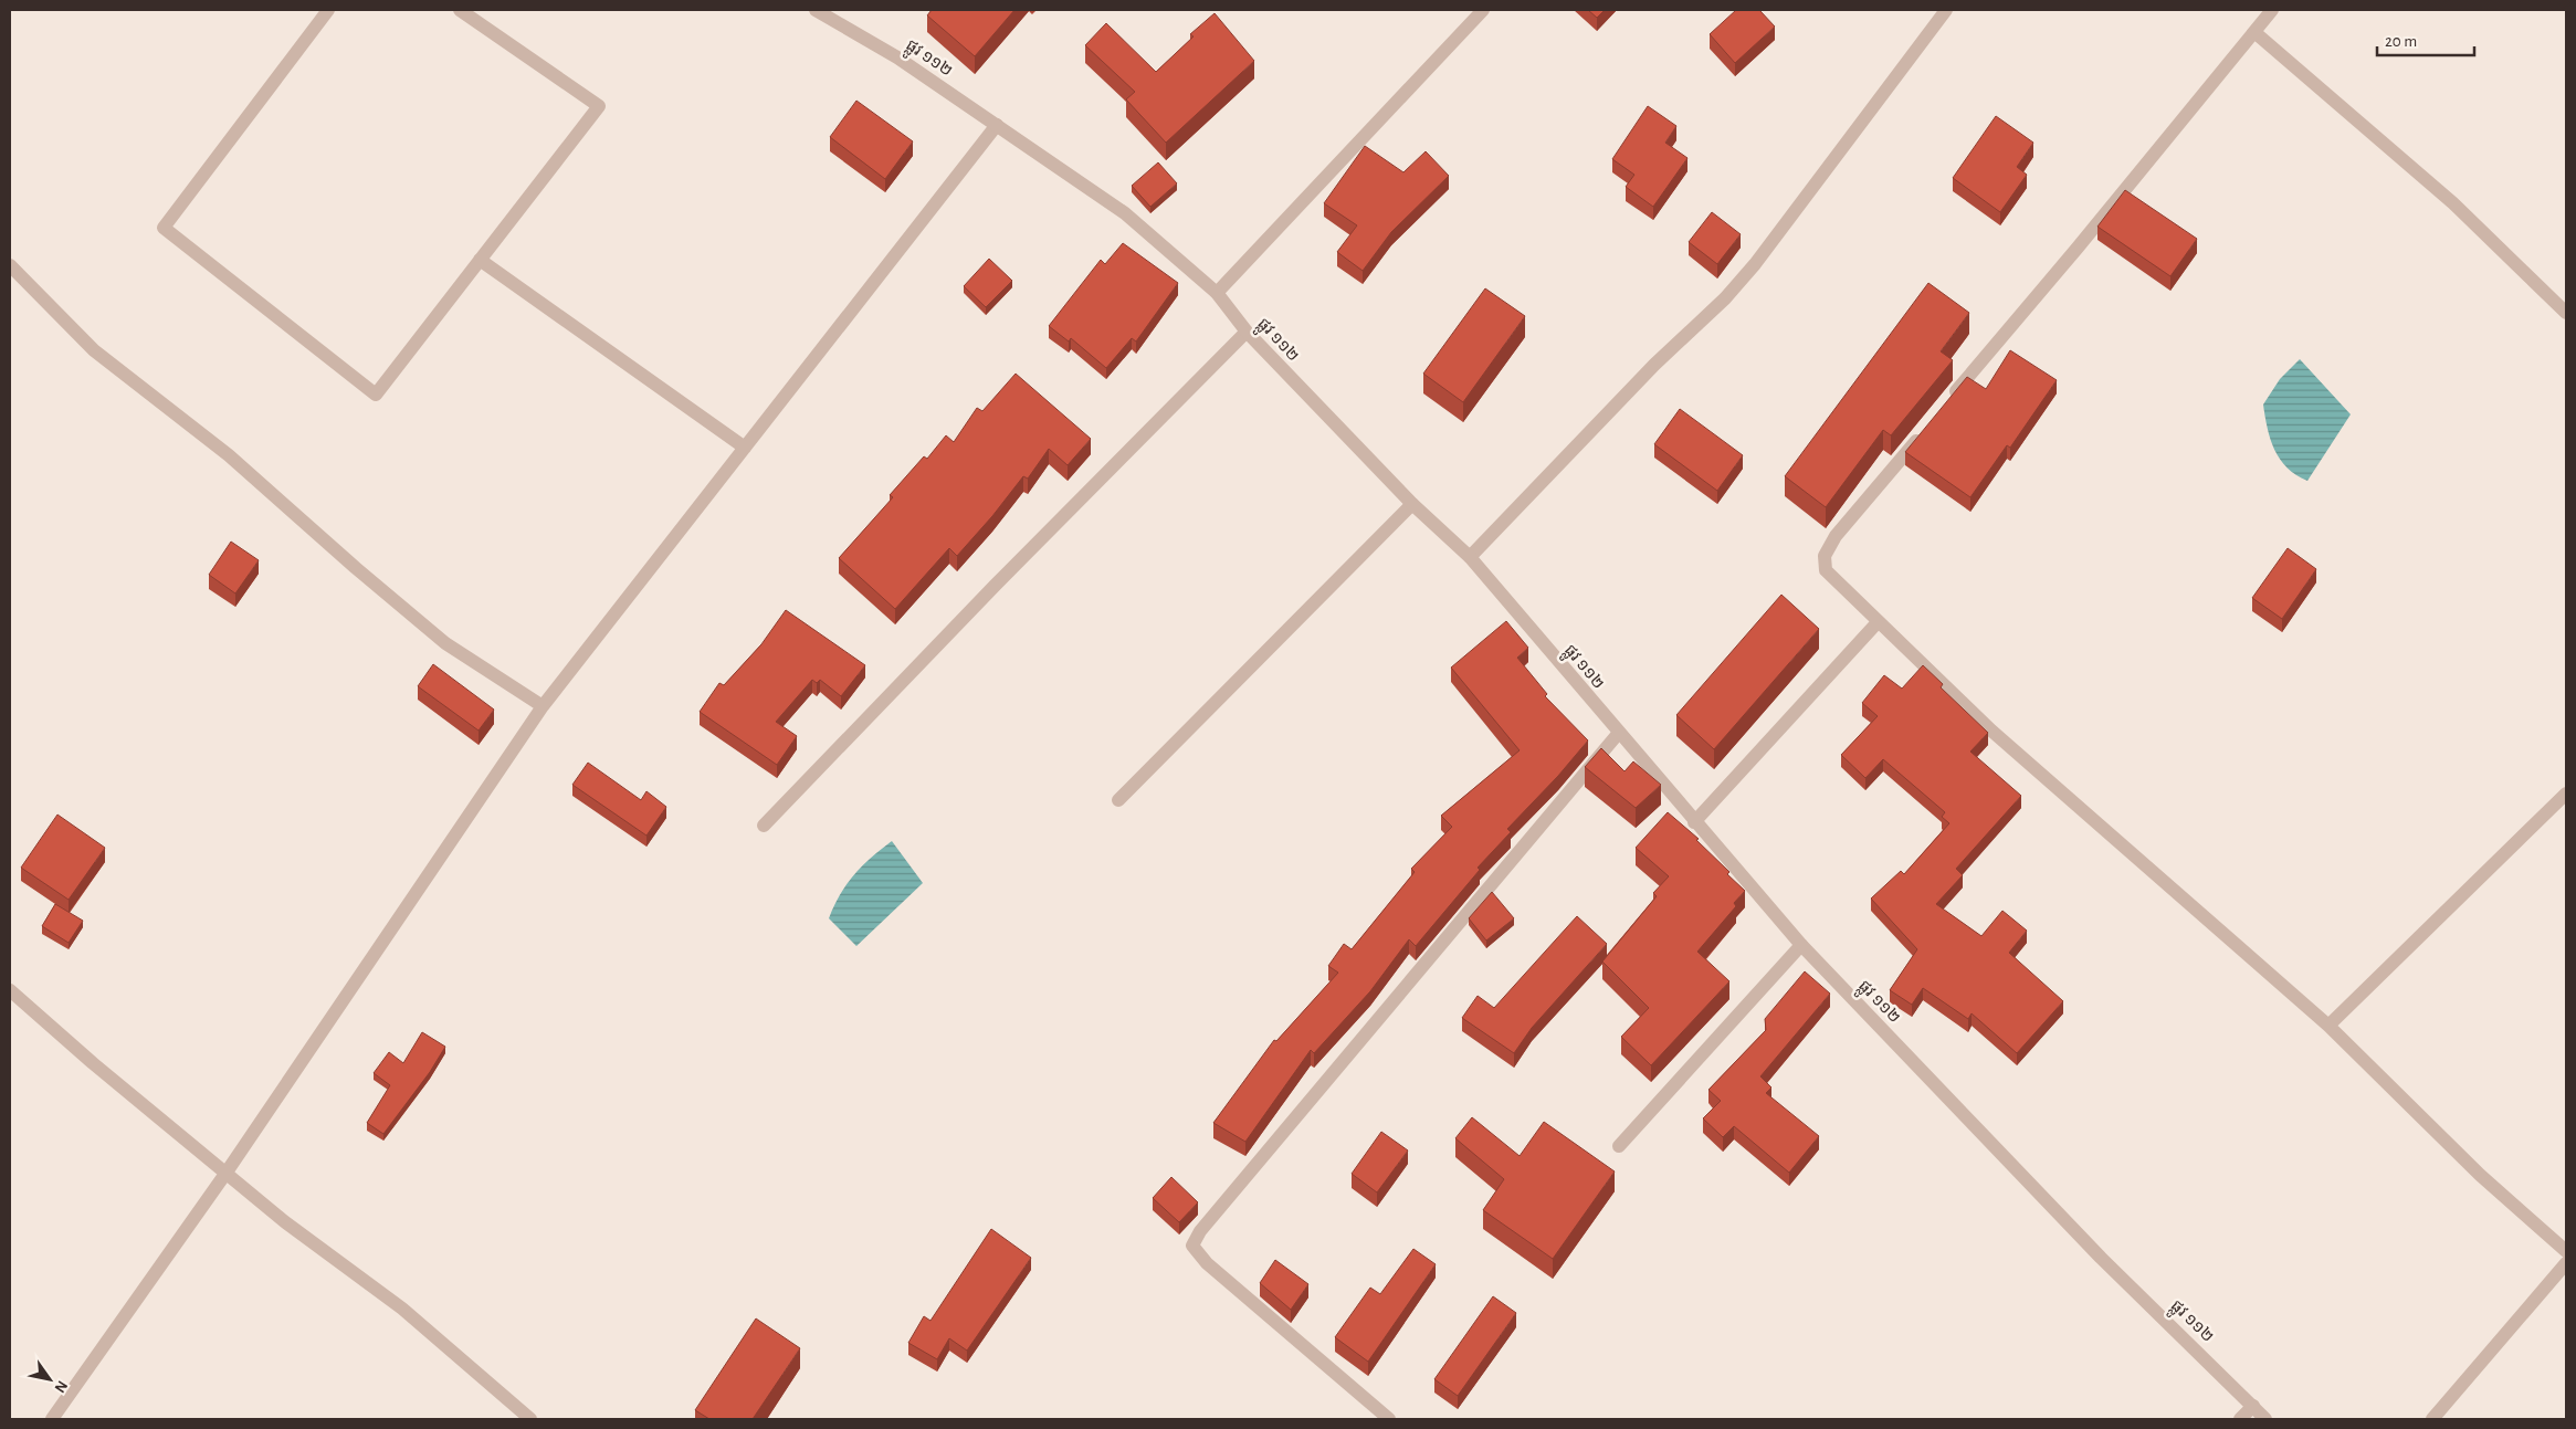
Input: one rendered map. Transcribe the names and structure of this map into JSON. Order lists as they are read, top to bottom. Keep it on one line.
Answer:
{"streets":{"street":["ផ្លូវ ១១២"]},"scale_bar":"20 m","north":"bottom right"}
